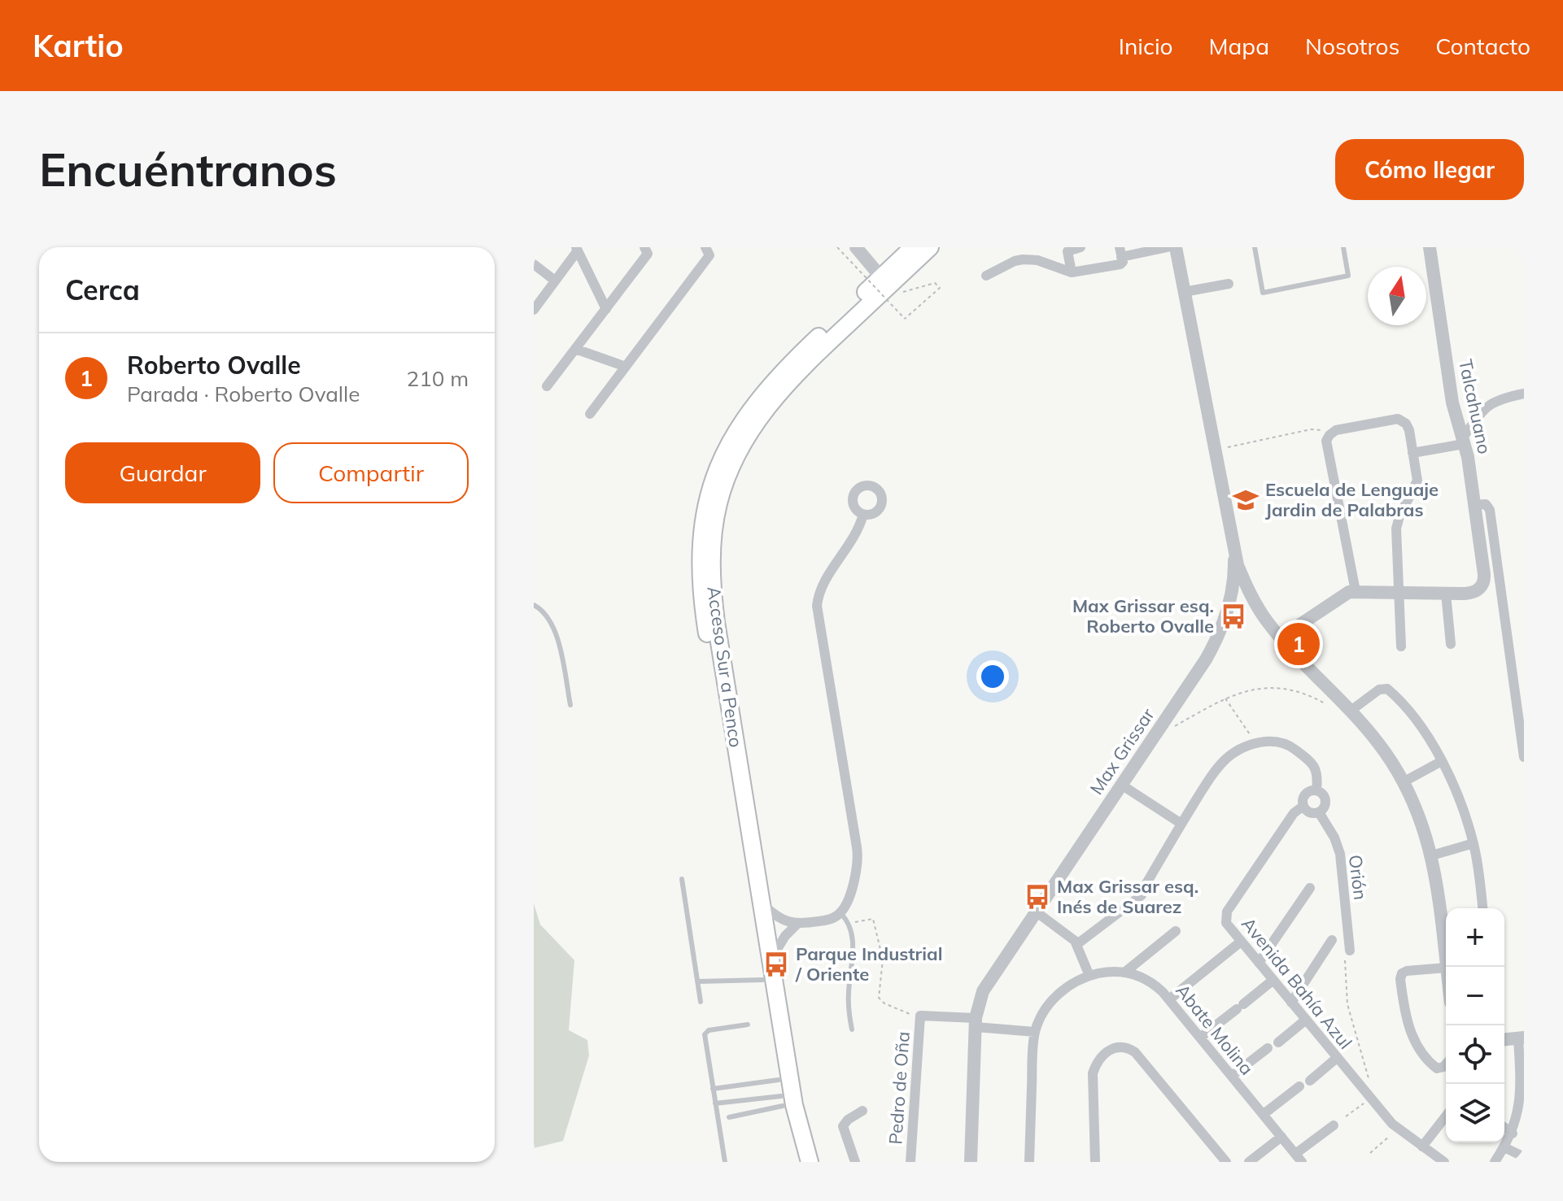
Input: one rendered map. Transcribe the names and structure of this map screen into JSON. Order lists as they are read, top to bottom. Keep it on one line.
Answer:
{"streets":{"main road":["Acceso Sur a Penco"],"street":["Talcahuano","Max Grissar","Orión","Avenida Bahía Azul","Abate Molina","Pedro de Oña"]},"crossings":[["Max Grissar","Pedro de Oña"],["Orión","Avenida Bahía Azul"]],"places":{"school or university":["Escuela de Lenguaje Jardin de Palabras"],"bus stop":["Max Grissar esq. Roberto Ovalle","Max Grissar esq. Inés de Suarez","Parque Industrial / Oriente"]},"north":"top","page":{"header":"Kartio","nav":["Inicio","Mapa","Nosotros","Contacto"],"buttons":["Cómo llegar",["Guardar","Compartir"]],"title":"Encuéntranos","heading":"Cerca","list":[{"mark":"1","name":"Roberto Ovalle","note":"Parada · Roberto Ovalle","value":"210 m"}],"pins":"1","map_buttons":["+","−"]}}
